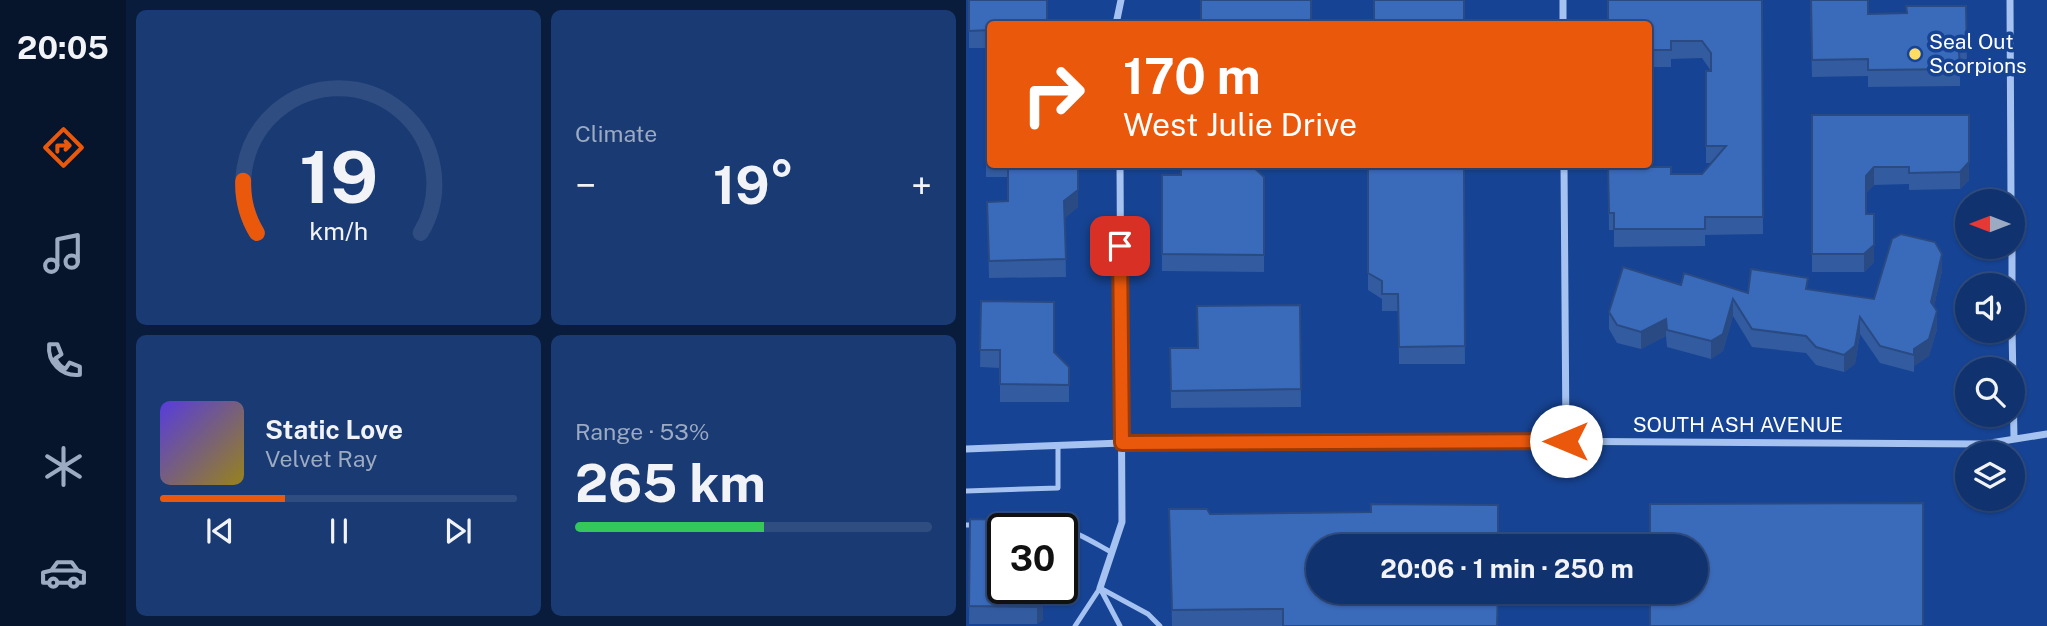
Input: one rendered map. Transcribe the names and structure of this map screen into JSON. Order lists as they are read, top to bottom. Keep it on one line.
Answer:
{"streets":{"street":["SOUTH ASH AVENUE"]},"places":["Seal Out Scorpions"],"north":"left","page":{"tabs":"20:05","tile":["Climate",["Range · 53%","265 km"]],"turn":["170 m","West Julie Drive"],"heat":["−","19°","+"],"song":["Static Love","Velvet Ray"],"limit":"30","trip":"20:06 · 1 min · 250 m","gauge":["19","km/h"]}}
